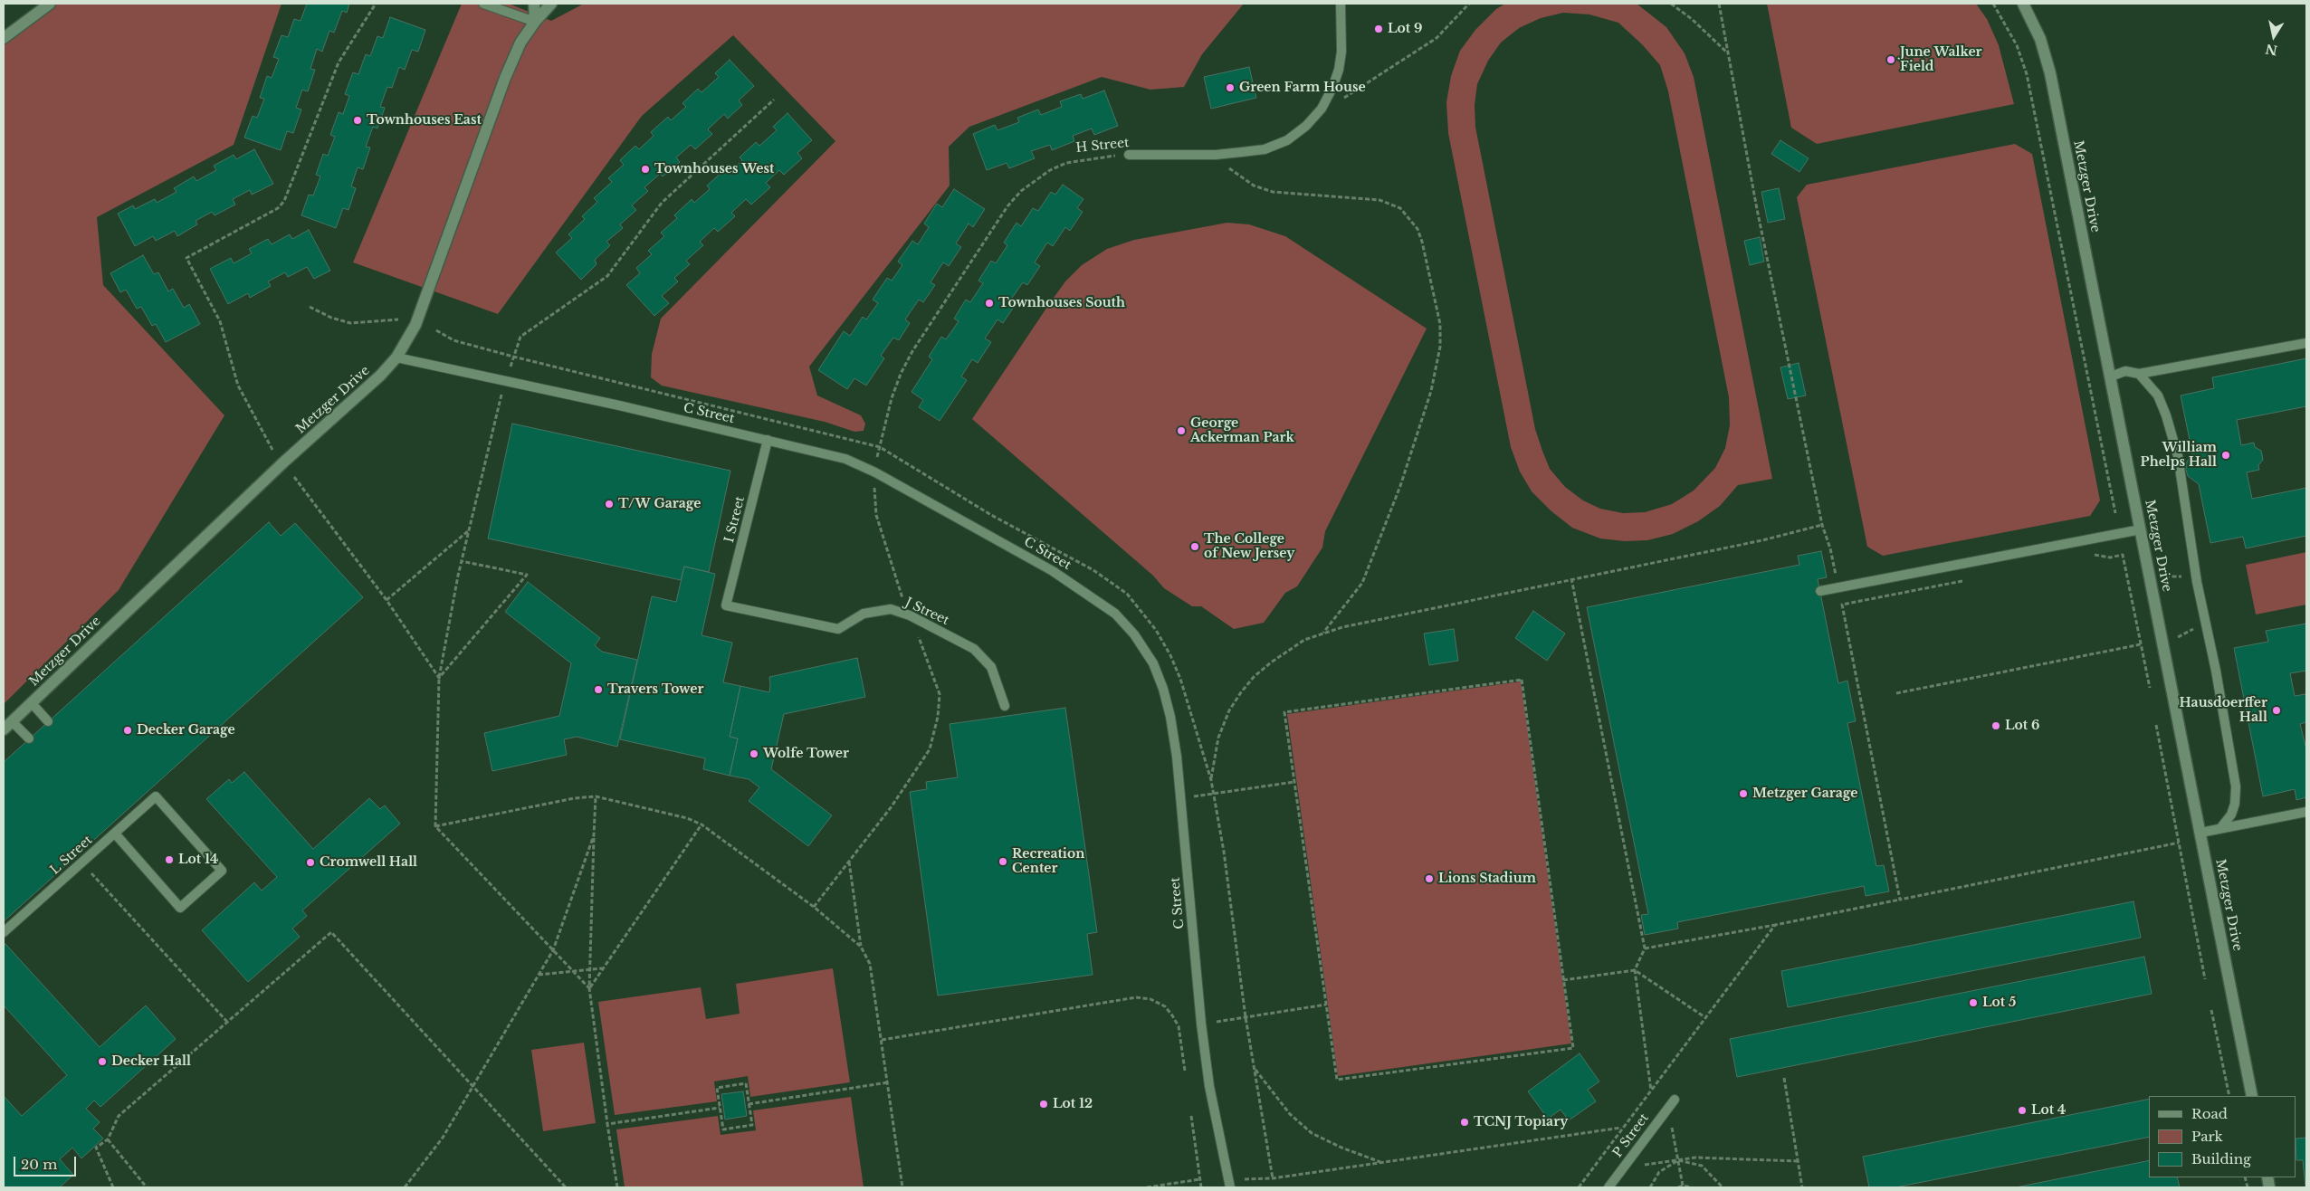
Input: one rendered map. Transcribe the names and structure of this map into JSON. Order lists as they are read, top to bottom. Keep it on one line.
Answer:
{"streets":{"street":["Metzger Drive"],"lane":["H Street","C Street","I Street","J Street","L Street","P Street"]},"crossings":[["Metzger Drive","C Street"],["C Street","I Street"],["I Street","J Street"]],"places":["Lot 9","June Walker Field","Green Farm House","Townhouses East","Townhouses West","Townhouses South","George Ackerman Park","William Phelps Hall","T/W Garage","The College of New Jersey","Travers Tower","Hausdoerffer Hall","Lot 6","Decker Garage","Wolfe Tower","Metzger Garage","Lot 14","Recreation Center","Cromwell Hall","Lions Stadium","Lot 5","Decker Hall","Lot 12","Lot 4","TCNJ Topiary"],"legend":["Road","Park","Building"],"scale_bar":"20 m","north":"bottom"}
